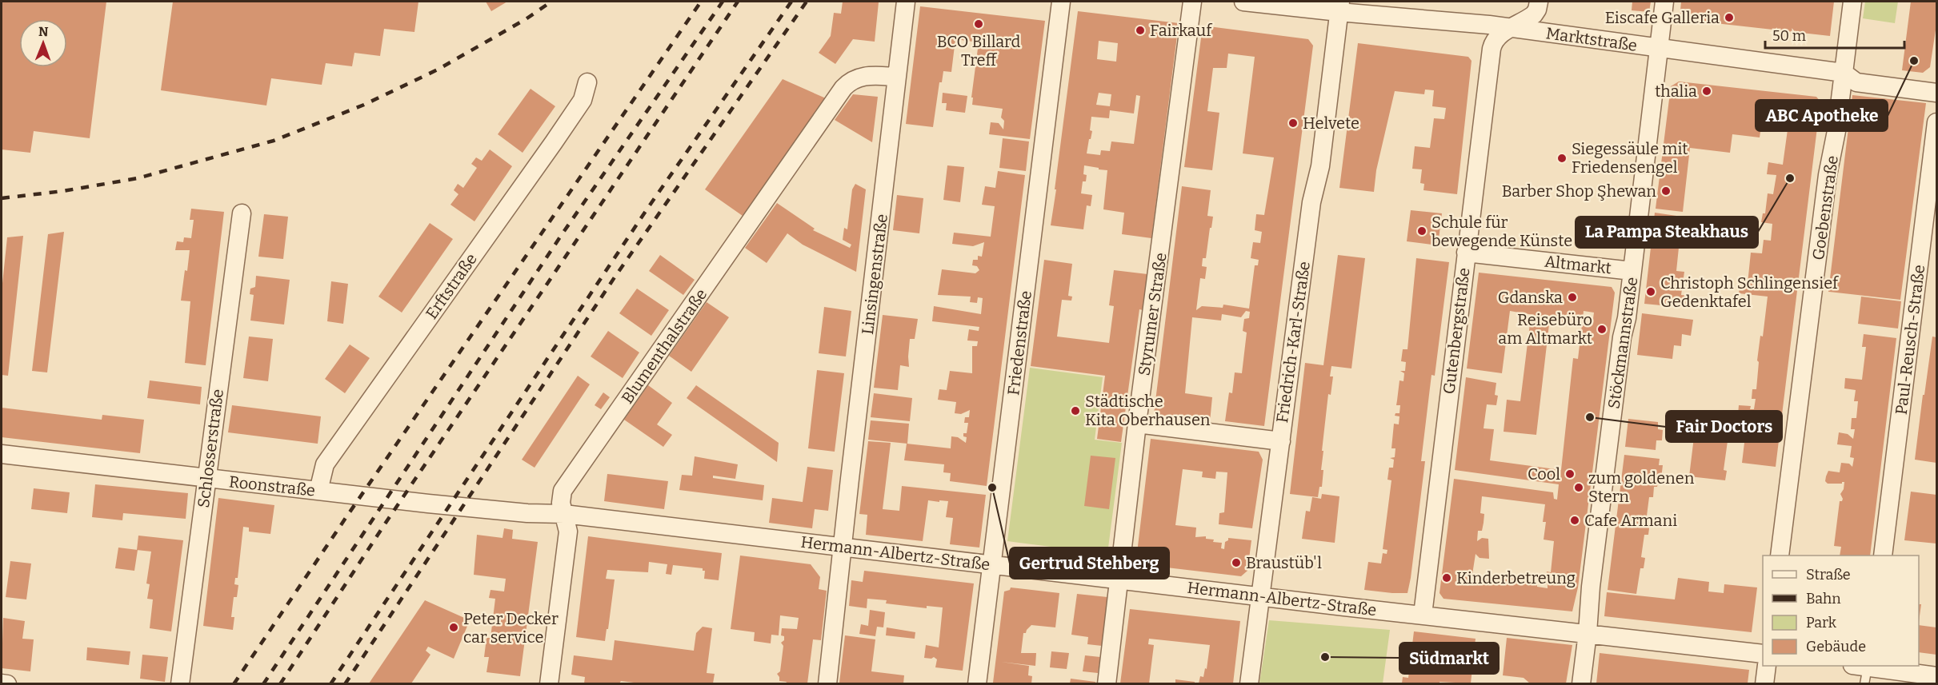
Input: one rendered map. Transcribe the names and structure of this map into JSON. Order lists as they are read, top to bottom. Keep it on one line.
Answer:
{"streets":{"street":["Marktstraße","Goebenstraße","Altmarkt","Linsingenstraße","Erftstraße","Styrumer Straße","Gutenbergstraße","Paul-Reusch-Straße","Friedrich-Karl-Straße","Friedenstraße","Stöckmannstraße","Blumenthalstraße","Schlosserstraße","Roonstraße","Hermann-Albertz-Straße"]},"crossings":[["Marktstraße","Goebenstraße"],["Marktstraße","Gutenbergstraße"],["Marktstraße","Friedrich-Karl-Straße"],["Marktstraße","Stöckmannstraße"],["Altmarkt","Gutenbergstraße"],["Altmarkt","Stöckmannstraße"],["Linsingenstraße","Blumenthalstraße"],["Linsingenstraße","Hermann-Albertz-Straße"],["Erftstraße","Roonstraße"],["Styrumer Straße","Hermann-Albertz-Straße"],["Gutenbergstraße","Hermann-Albertz-Straße"],["Friedrich-Karl-Straße","Hermann-Albertz-Straße"],["Friedenstraße","Hermann-Albertz-Straße"],["Stöckmannstraße","Hermann-Albertz-Straße"],["Blumenthalstraße","Hermann-Albertz-Straße"],["Schlosserstraße","Roonstraße"],["Roonstraße","Hermann-Albertz-Straße"]],"places":["Eiscafe Galleria","BCO Billard Treff","Fairkauf","ABC Apotheke","thalia","Helvete","Siegessäule mit Friedensengel","La Pampa Steakhaus","Barber Shop Şhewan","Schule für bewegende Künste","Christoph Schlingensief Gedenktafel","Gdanska","Reisebüro am Altmarkt","Städtische Kita Oberhausen","Fair Doctors","Cool","Gertrud Stehberg","zum goldenen Stern","Cafe Armani","Braustüb'l","Kinderbetreung","Peter Decker car service","Südmarkt"],"legend":["Straße","Bahn","Park","Gebäude"],"scale_bar":"50 m","north":"top"}
